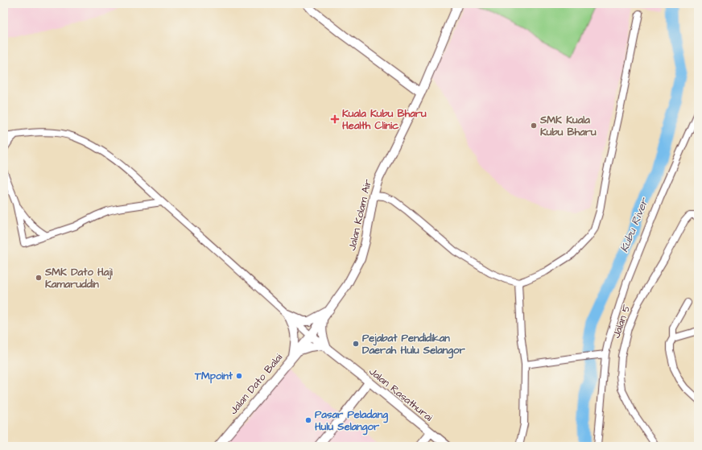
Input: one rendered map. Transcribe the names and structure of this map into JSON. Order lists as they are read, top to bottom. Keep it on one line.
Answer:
{"streets":{"street":["Jalan Kolam Air","Jalan 5","Jalan Dato Balai","Jalan Rasathurai"]},"crossings":[["Jalan Kolam Air","Jalan Dato Balai"],["Jalan Kolam Air","Jalan Rasathurai"],["Jalan Dato Balai","Jalan Rasathurai"]],"water":["Kubu River"],"places":{"health":["Kuala Kubu Bharu Health Clinic"],"other":["SMK Kuala Kubu Bharu","SMK Dato Haji Kamaruddin","Pejabat Pendidikan Daerah Hulu Selangor","TMpoint","Pasar Peladang Hulu Selangor"]}}
